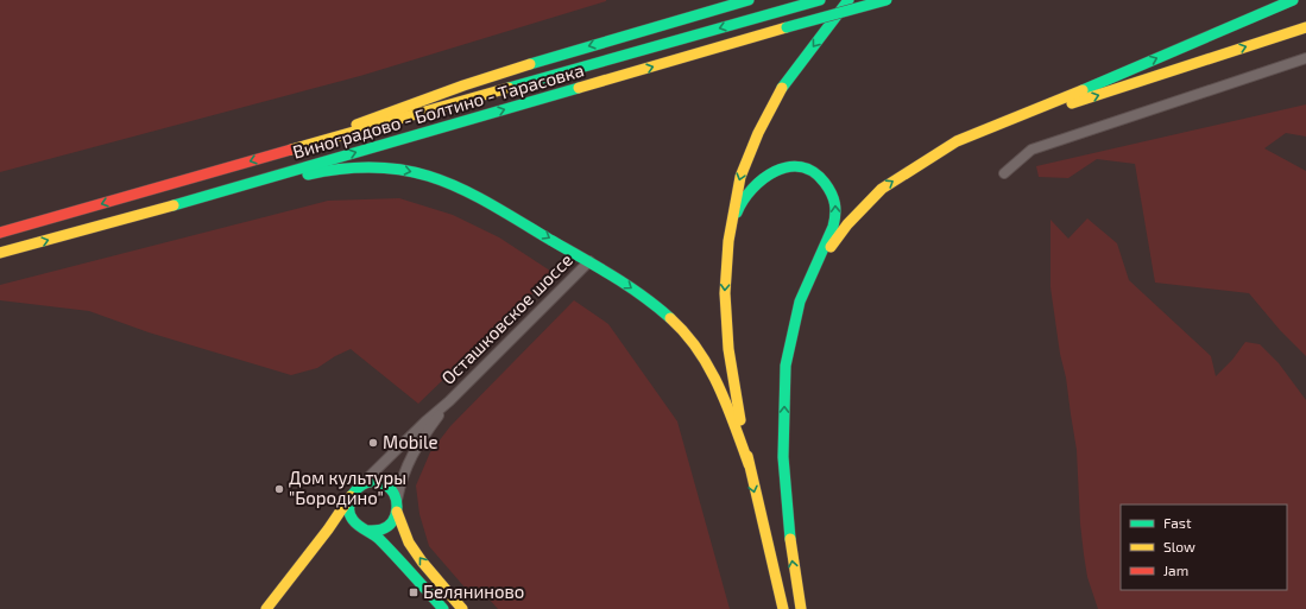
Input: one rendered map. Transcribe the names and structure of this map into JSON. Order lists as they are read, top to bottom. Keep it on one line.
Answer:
{"streets":{"main road":["Виноградово - Болтино - Тарасовка","Осташковское шоссе"]},"places":{"other":["Mobile","Дом культуры \"Бородино\""],"transit":["Беляниново"]},"legend":["Fast","Slow","Jam"]}
